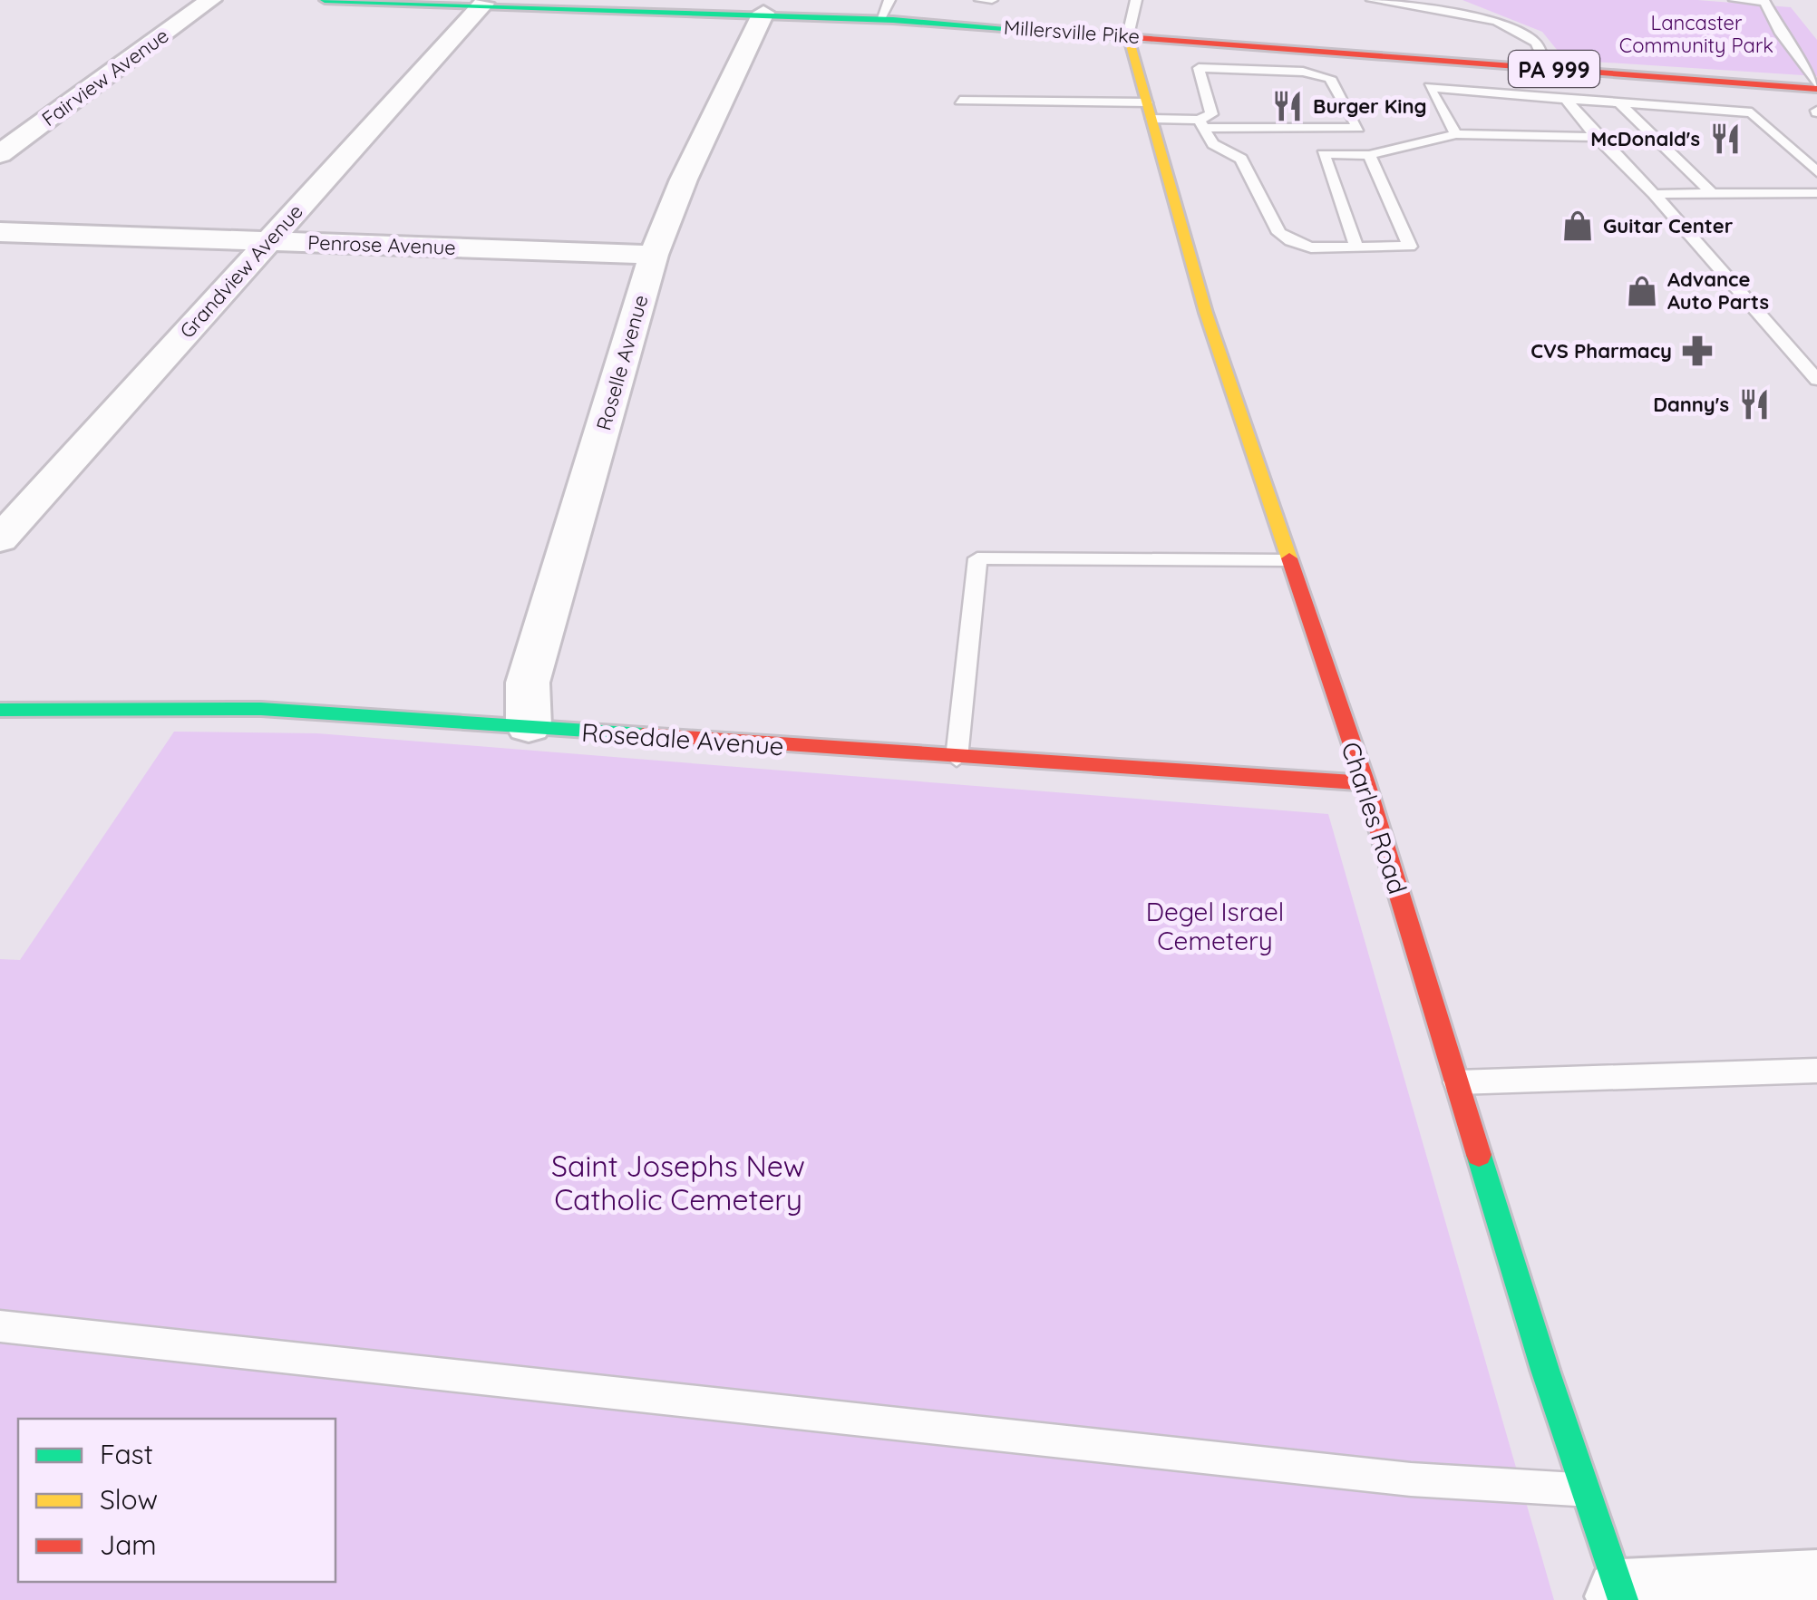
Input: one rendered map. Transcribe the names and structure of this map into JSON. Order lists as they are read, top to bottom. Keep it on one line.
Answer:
{"streets":{"street":["Millersville Pike","PA 999","Fairview Avenue","Penrose Avenue","Grandview Avenue","Roselle Avenue","Rosedale Avenue","Charles Road"]},"crossings":[["Millersville Pike","Grandview Avenue"],["Millersville Pike","Roselle Avenue"],["Millersville Pike","Charles Road"],["Penrose Avenue","Grandview Avenue"],["Penrose Avenue","Roselle Avenue"],["Roselle Avenue","Rosedale Avenue"],["Rosedale Avenue","Charles Road"]],"parks":["Lancaster Community Park","Degel Israel Cemetery","Saint Josephs New Catholic Cemetery"],"places":{"restaurant":["Burger King","McDonald's","Danny's"],"shop":["Guitar Center","Advance Auto Parts"],"pharmacy":["CVS Pharmacy"]},"legend":["Fast","Slow","Jam"]}
